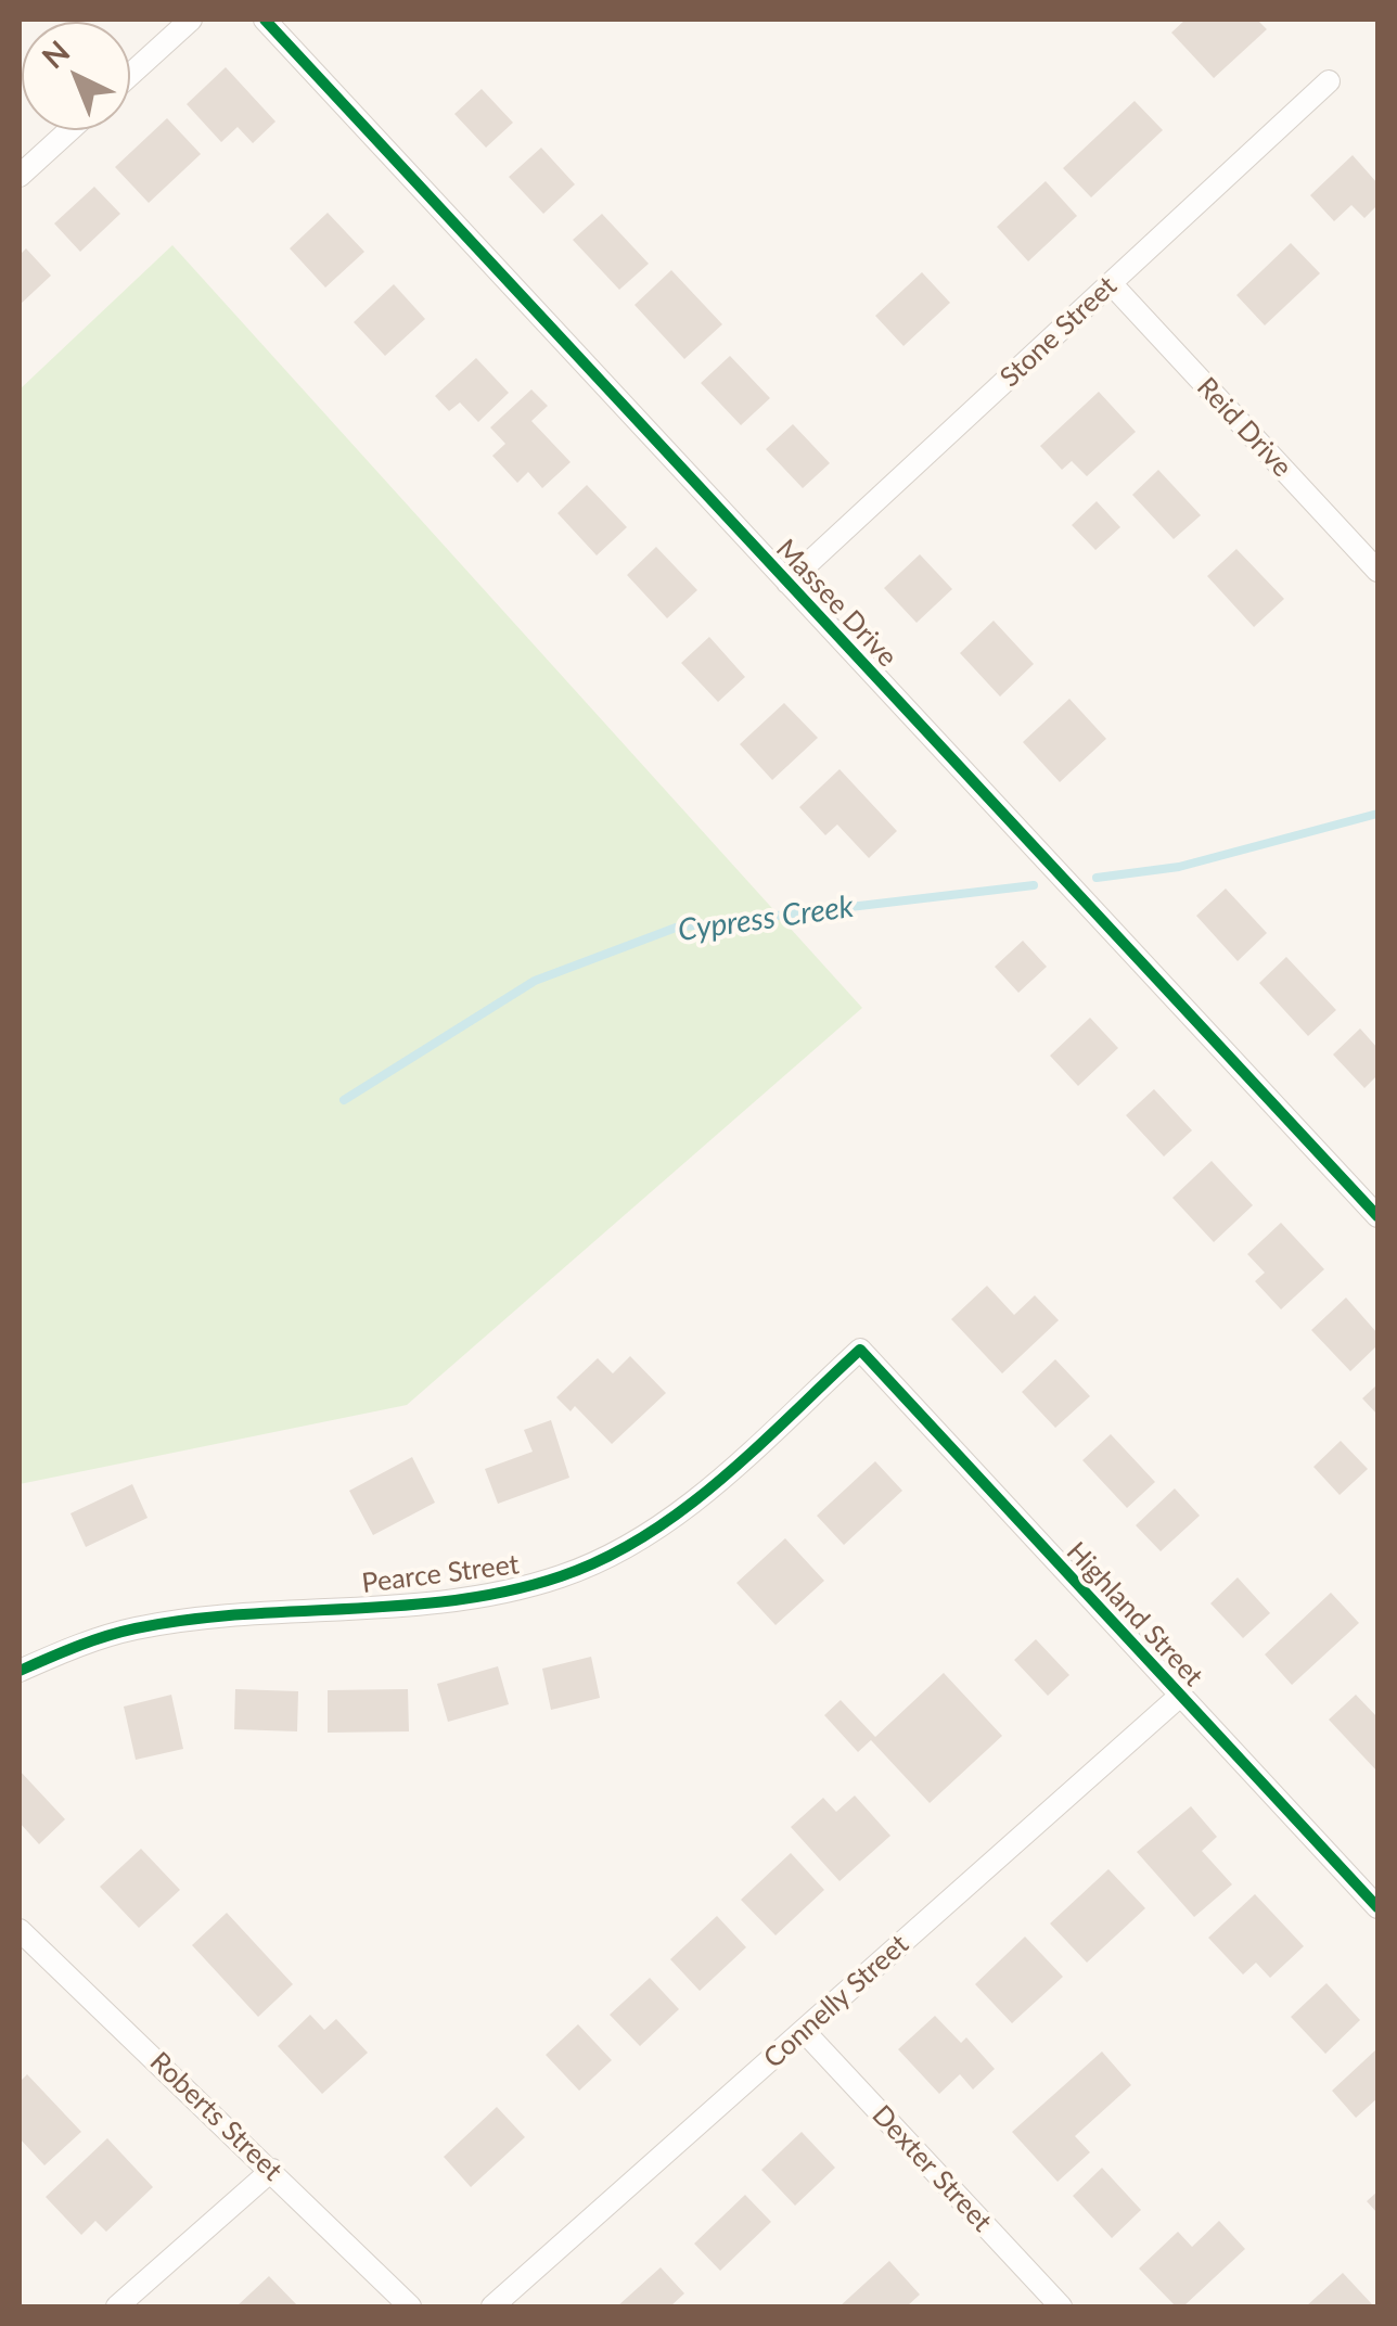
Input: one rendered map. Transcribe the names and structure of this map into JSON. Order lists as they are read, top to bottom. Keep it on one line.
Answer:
{"streets":{"street":["Stone Street","Reid Drive","Massee Drive","Pearce Street","Highland Street","Connelly Street","Roberts Street","Dexter Street"]},"crossings":[["Stone Street","Reid Drive"],["Stone Street","Massee Drive"],["Pearce Street","Highland Street"],["Highland Street","Connelly Street"],["Connelly Street","Dexter Street"]],"water":["Cypress Creek"],"north":"top left"}
